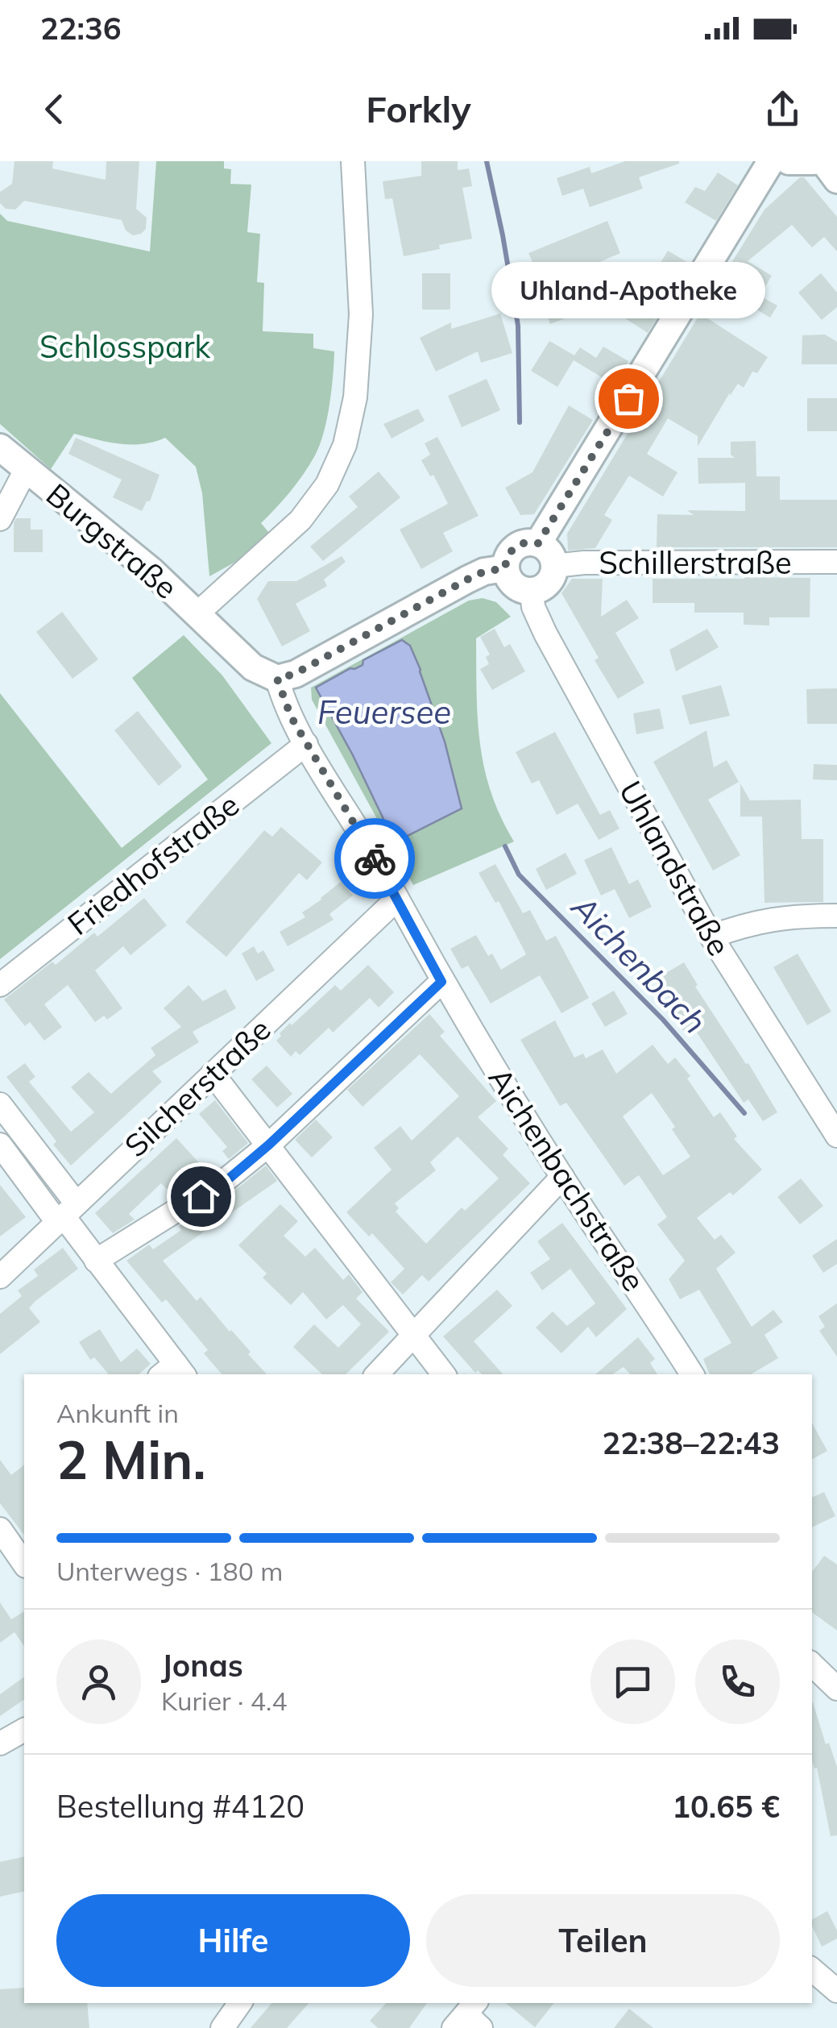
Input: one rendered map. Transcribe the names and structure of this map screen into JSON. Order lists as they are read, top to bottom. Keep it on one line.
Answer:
{"streets":{"main road":["Burgstraße"],"street":["Schillerstraße","Friedhofstraße","Uhlandstraße","Silcherstraße","Aichenbachstraße"]},"crossings":[["Schillerstraße","Uhlandstraße"],["Friedhofstraße","Aichenbachstraße"],["Silcherstraße","Aichenbachstraße"]],"water":["Feuersee","Aichenbach"],"parks":["Schlosspark"],"places":["Uhland-Apotheke"],"page":{"status":"22:36","header":"Forkly","bubble":"Uhland-Apotheke","heading":["2 Min.","Ankunft in","22:38–22:43"],"panel":["Jonas","Kurier · 4.4","Bestellung #4120","10.65 €"],"bar":"Unterwegs · 180 m","buttons":["Hilfe","Teilen"]}}
